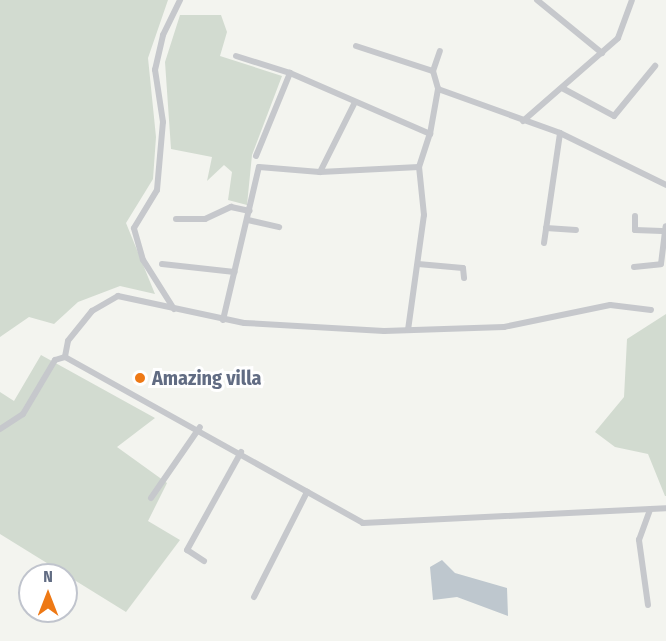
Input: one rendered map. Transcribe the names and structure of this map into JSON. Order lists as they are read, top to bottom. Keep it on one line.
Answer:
{"places":["Amazing villa"],"north":"top"}
